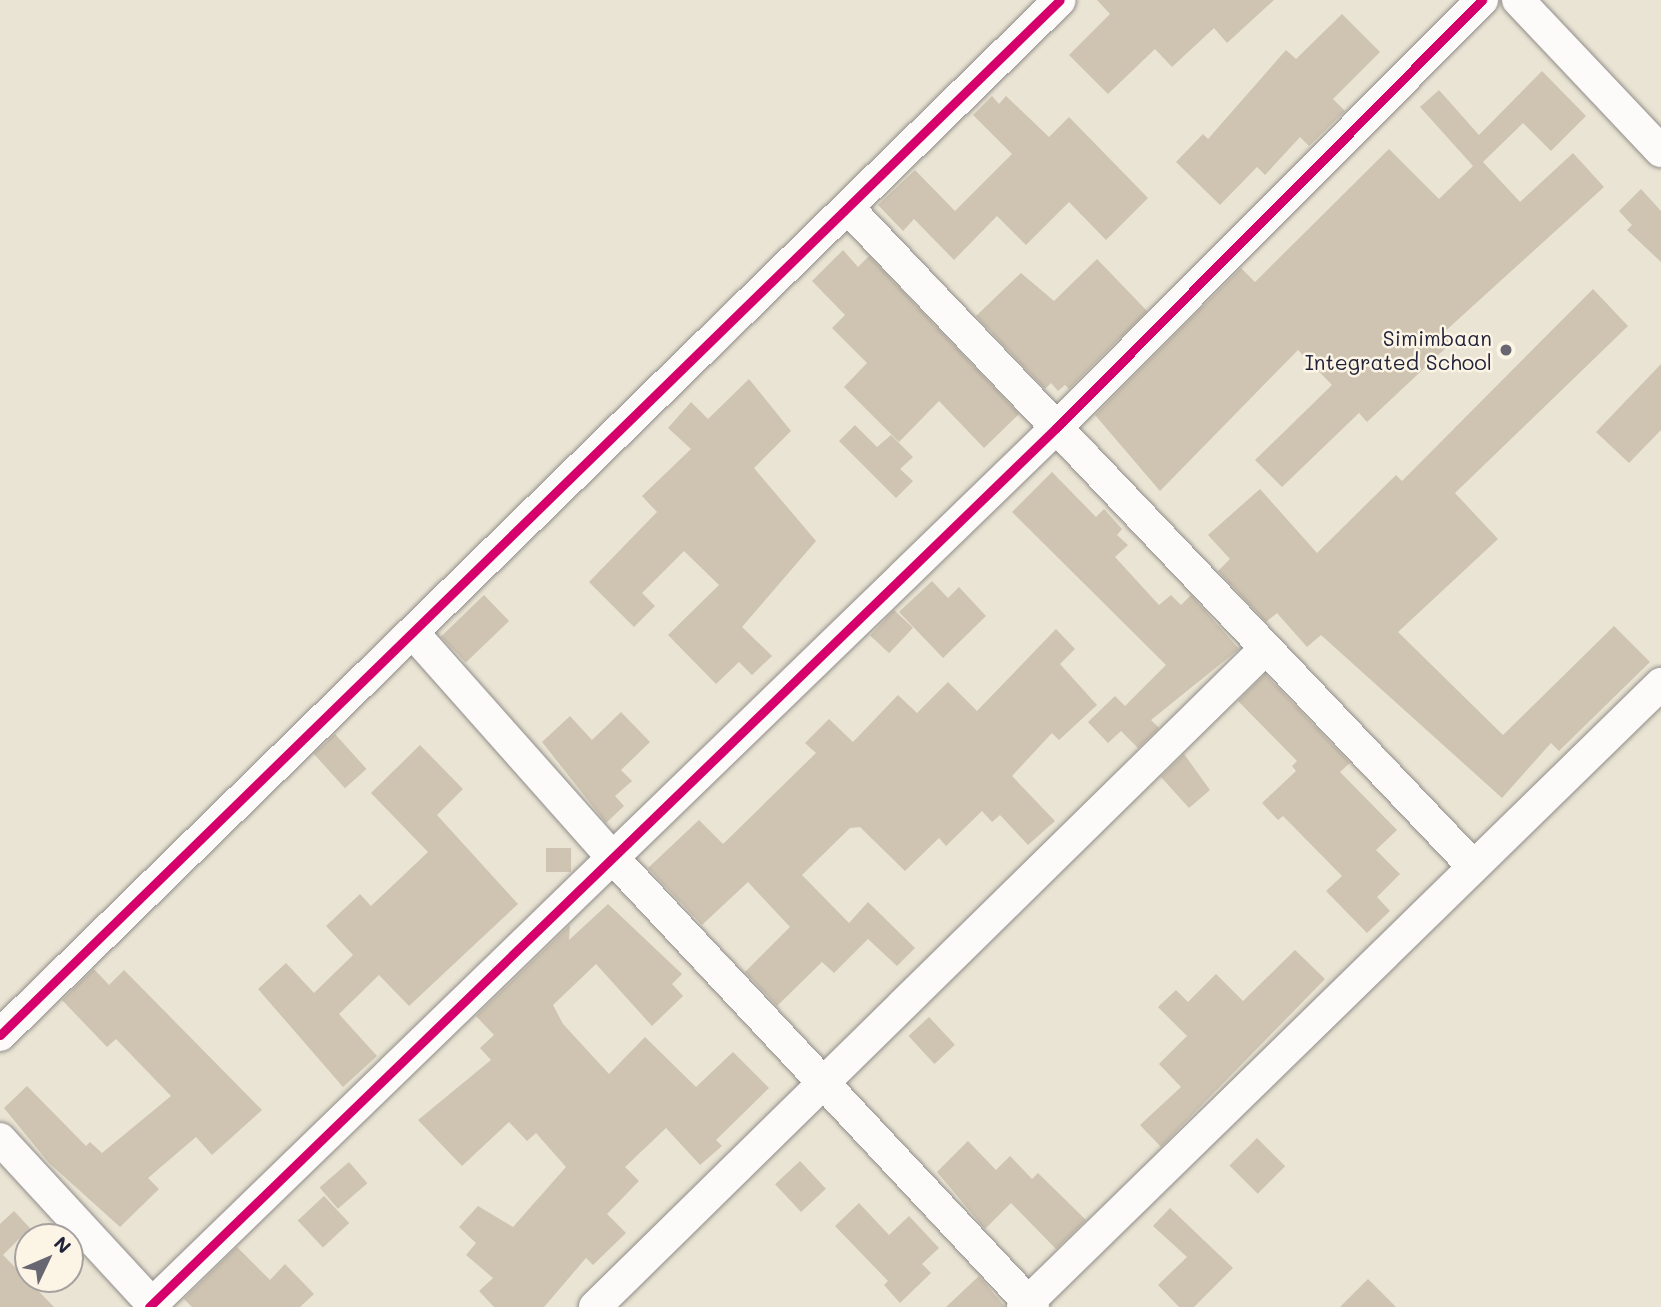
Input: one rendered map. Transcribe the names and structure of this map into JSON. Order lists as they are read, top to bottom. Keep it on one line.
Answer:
{"places":["Simimbaan Integrated School"],"north":"top right"}
